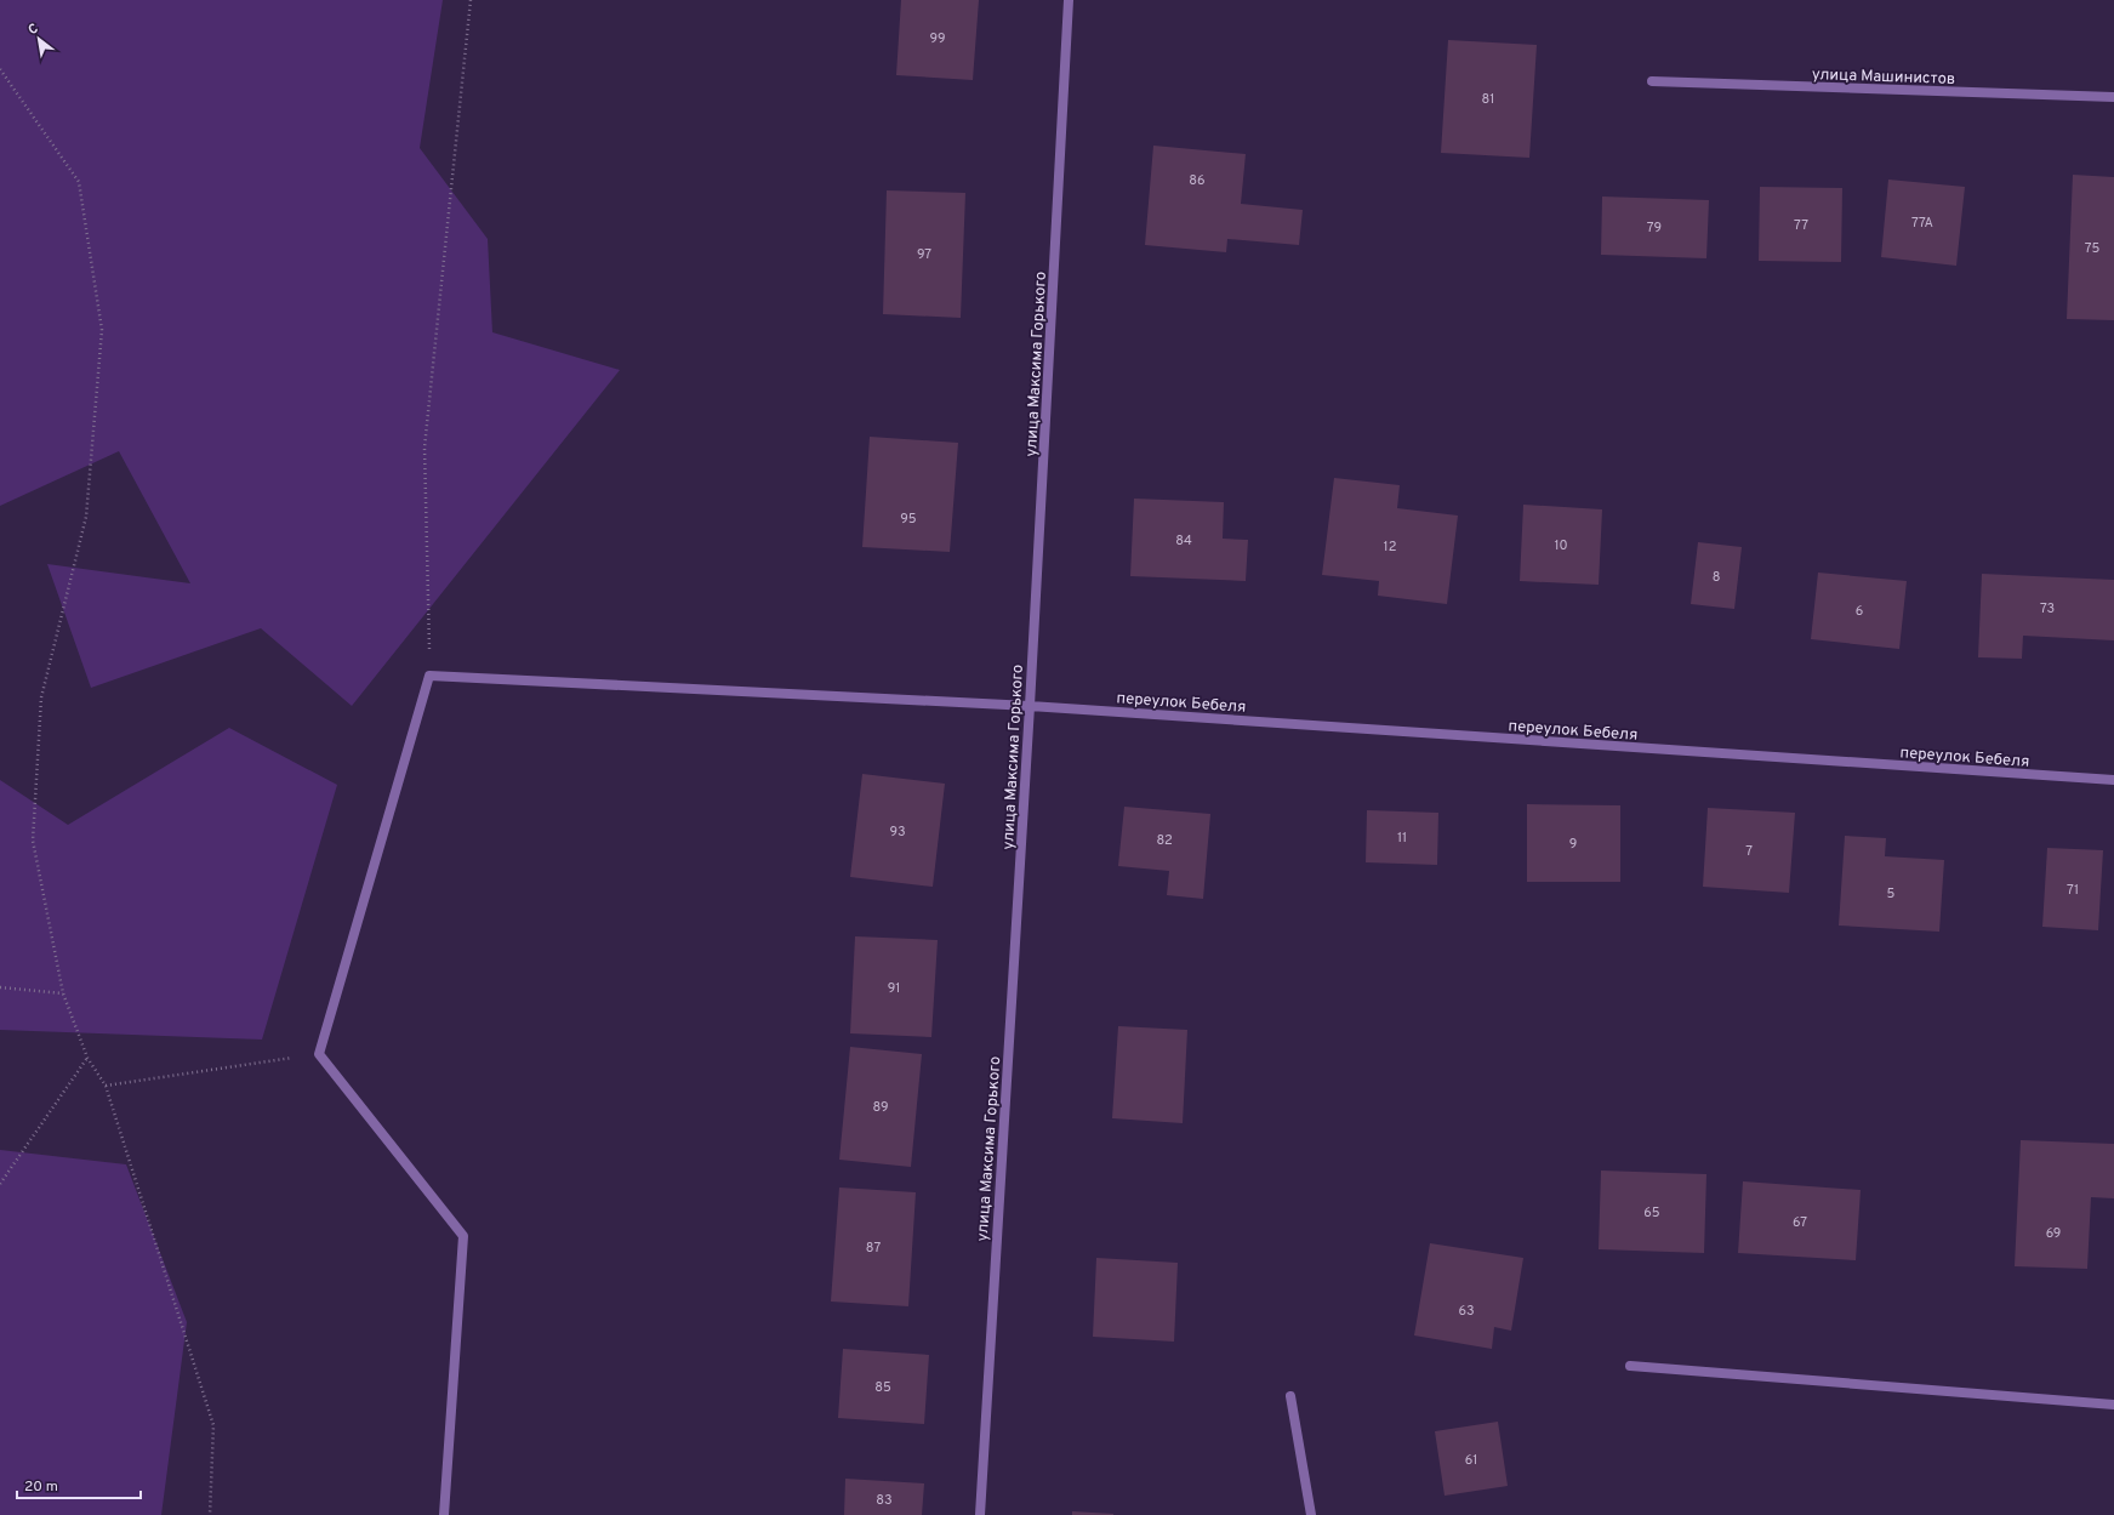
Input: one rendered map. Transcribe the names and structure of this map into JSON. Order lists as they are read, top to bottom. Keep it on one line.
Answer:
{"streets":{"street":["улица Машинистов","улица Максима Горького","переулок Бебеля"]},"crossings":[["улица Максима Горького","переулок Бебеля"]],"house_numbers":["99","81","86","77А","77","79","75","97","95","84","10","12","8","73","6","93","11","82","9","7","71","5","91","89","65","67","69","87","63","85","61","83"],"scale_bar":"20 m","north":"top left"}
